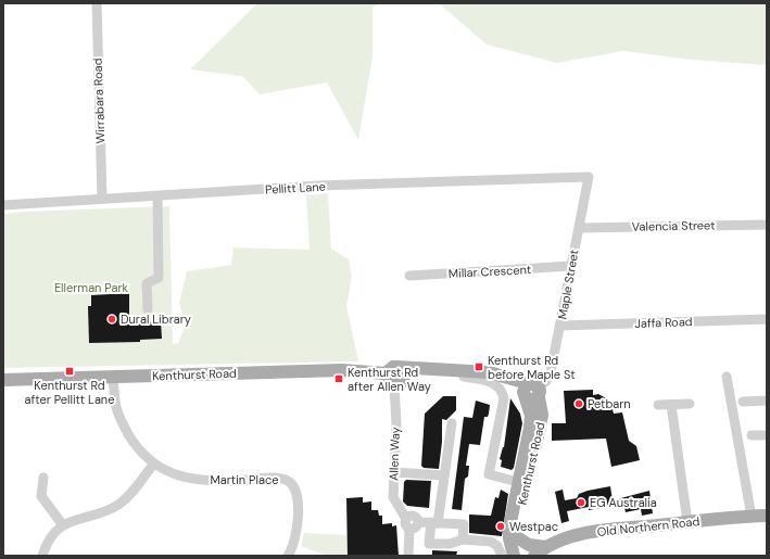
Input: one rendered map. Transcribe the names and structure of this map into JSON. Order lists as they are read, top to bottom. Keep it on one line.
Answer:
{"streets":{"main road":["Kenthurst Road","Old Northern Road"],"street":["Wirrabara Road","Pellitt Lane","Valencia Street","Millar Crescent","Maple Street","Jaffa Road","Allen Way","Martin Place"]},"crossings":[["Wirrabara Road","Pellitt Lane"],["Pellitt Lane","Maple Street"],["Valencia Street","Maple Street"],["Millar Crescent","Maple Street"],["Maple Street","Jaffa Road"],["Maple Street","Kenthurst Road"],["Kenthurst Road","Martin Place"]],"parks":["Ellerman Park"],"places":{"other":["Dural Library","Petbarn","EG Australia","Westpac"],"transit":["Kenthurst Rd before Maple St","Kenthurst Rd after Pellitt Lane","Kenthurst Rd after Allen Way"]}}
